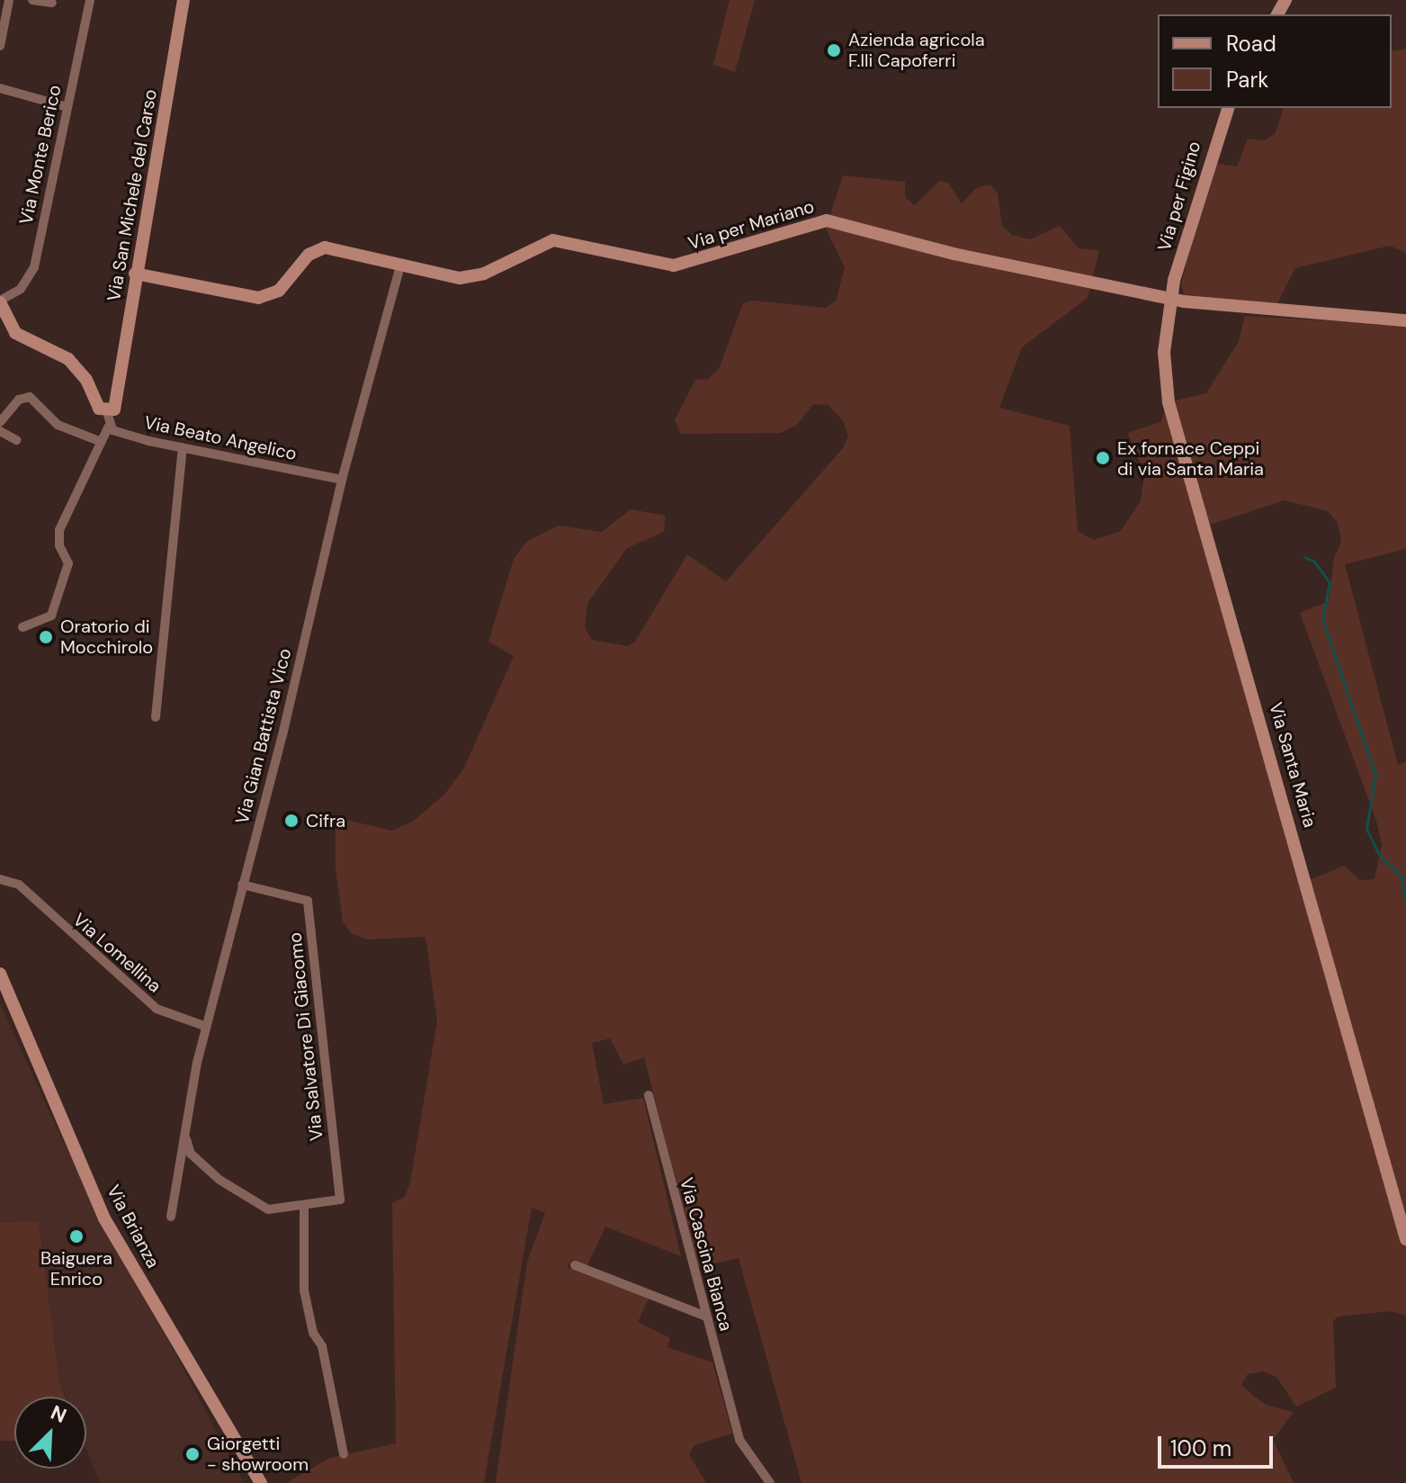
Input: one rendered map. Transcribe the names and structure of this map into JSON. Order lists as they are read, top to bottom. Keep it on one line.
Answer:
{"streets":{"street":["Via Monte Berico","Via San Michele del Carso","Via per Figino","Via per Mariano","Via Beato Angelico","Via Gian Battista Vico","Via Santa Maria","Via Lomellina","Via Salvatore Di Giacomo","Via Brianza","Via Cascina Bianca"]},"crossings":[["Via San Michele del Carso","Via per Mariano"],["Via San Michele del Carso","Via Beato Angelico"],["Via per Figino","Via per Mariano"],["Via per Figino","Via Santa Maria"],["Via per Mariano","Via Gian Battista Vico"],["Via per Mariano","Via Santa Maria"],["Via Beato Angelico","Via Gian Battista Vico"],["Via Gian Battista Vico","Via Lomellina"],["Via Gian Battista Vico","Via Salvatore Di Giacomo"]],"places":["Azienda agricola F.lli Capoferri","Ex fornace Ceppi di via Santa Maria","Oratorio di Mocchirolo","Cifra","Baiguera Enrico","Giorgetti - showroom"],"legend":["Road","Park"],"scale_bar":"100 m","north":"top right"}
